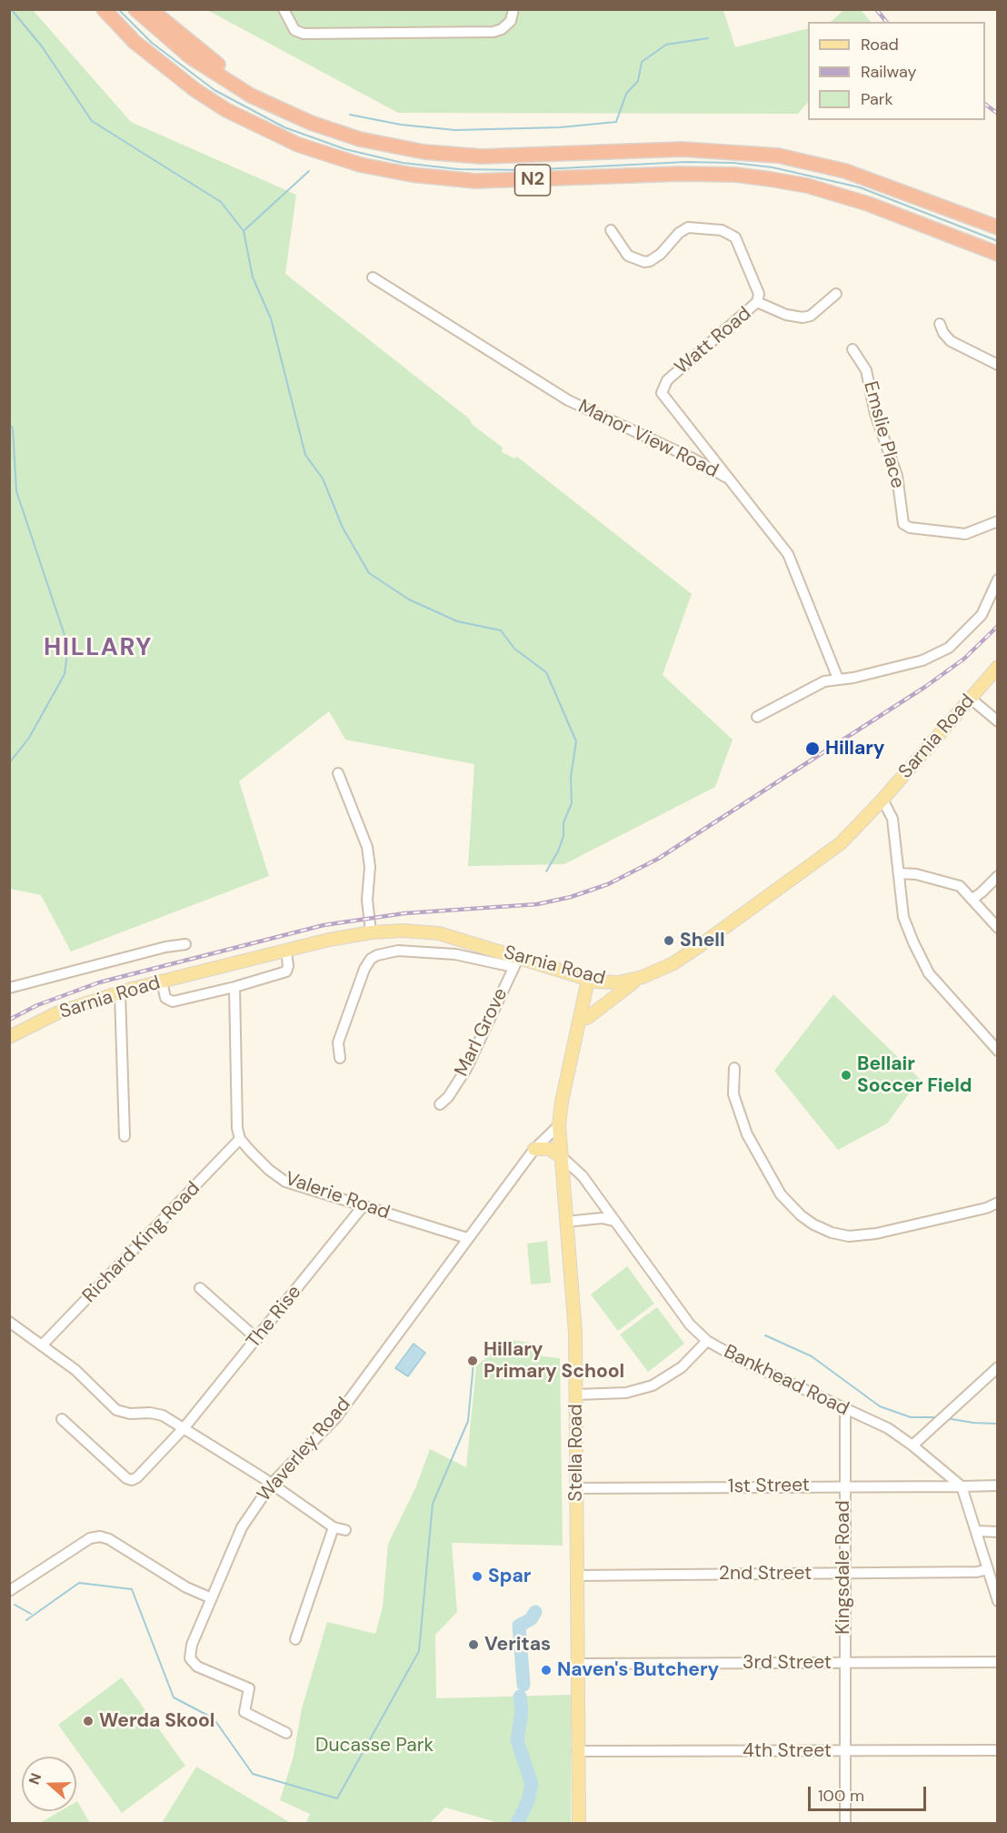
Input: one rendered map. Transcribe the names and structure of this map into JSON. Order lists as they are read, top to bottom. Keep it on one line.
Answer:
{"streets":{"highway":["N2"],"main road":["Sarnia Road","Stella Road"],"street":["Watt Road","Emslie Place","Manor View Road","Marl Grove","Valerie Road","Richard King Road","The Rise","Bankhead Road","Waverley Road","1st Street","Kingsdale Road","2nd Street","3rd Street","4th Street"]},"crossings":[["Watt Road","Manor View Road"],["Sarnia Road","Marl Grove"],["Sarnia Road","Stella Road"],["Valerie Road","Richard King Road"],["Valerie Road","The Rise"],["Valerie Road","Waverley Road"],["Bankhead Road","Stella Road"],["Bankhead Road","1st Street"],["Bankhead Road","Kingsdale Road"],["Waverley Road","Stella Road"],["Stella Road","1st Street"],["Stella Road","2nd Street"],["Stella Road","3rd Street"],["Stella Road","4th Street"],["1st Street","Kingsdale Road"],["Kingsdale Road","2nd Street"],["Kingsdale Road","3rd Street"],["Kingsdale Road","4th Street"]],"districts":["HILLARY"],"parks":["Ducasse Park"],"places":["Hillary","Shell","Bellair Soccer Field","Hillary Primary School","Spar","Veritas","Naven's Butchery","Werda Skool"],"legend":["Road","Railway","Park"],"scale_bar":"100 m","north":"left"}
